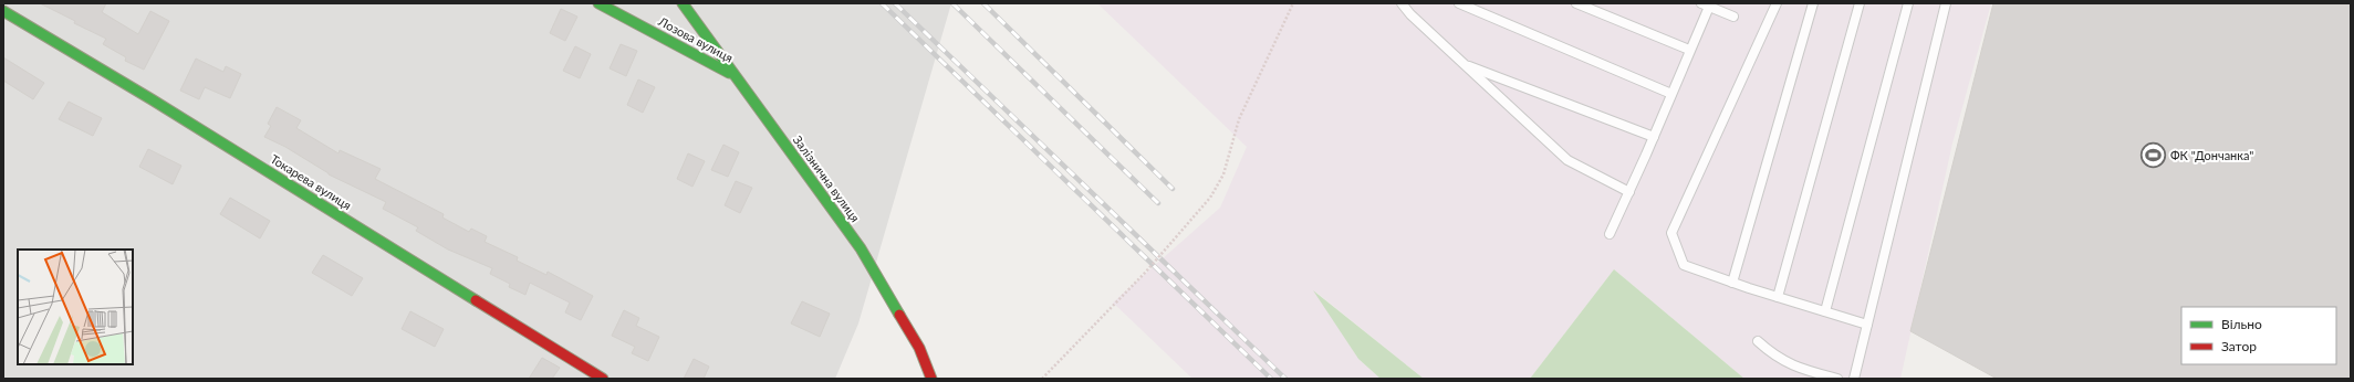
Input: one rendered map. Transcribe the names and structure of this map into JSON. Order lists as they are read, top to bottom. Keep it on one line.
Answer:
{"streets":{"street":["Лозова вулиця","Залізнична вулиця","Токарева вулиця"]},"crossings":[["Лозова вулиця","Залізнична вулиця"]],"places":{"sports":["ФК \"Дончанка\""]},"legend":["Вільно","Затор"]}
